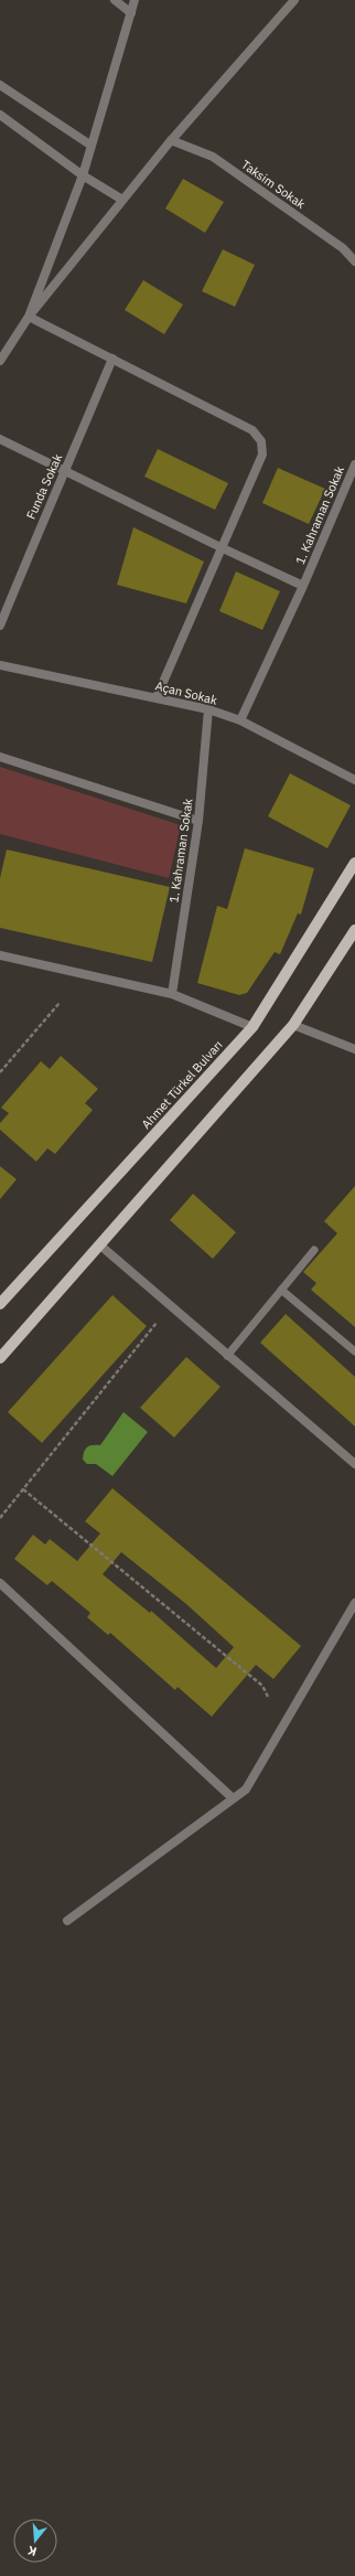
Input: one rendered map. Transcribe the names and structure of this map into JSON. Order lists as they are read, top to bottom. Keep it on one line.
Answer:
{"streets":{"main road":["Ahmet Türkel Bulvarı"],"street":["Taksim Sokak","Funda Sokak","1. Kahraman Sokak","Açan Sokak"]},"crossings":[["1. Kahraman Sokak","Açan Sokak"]],"north":"bottom"}
